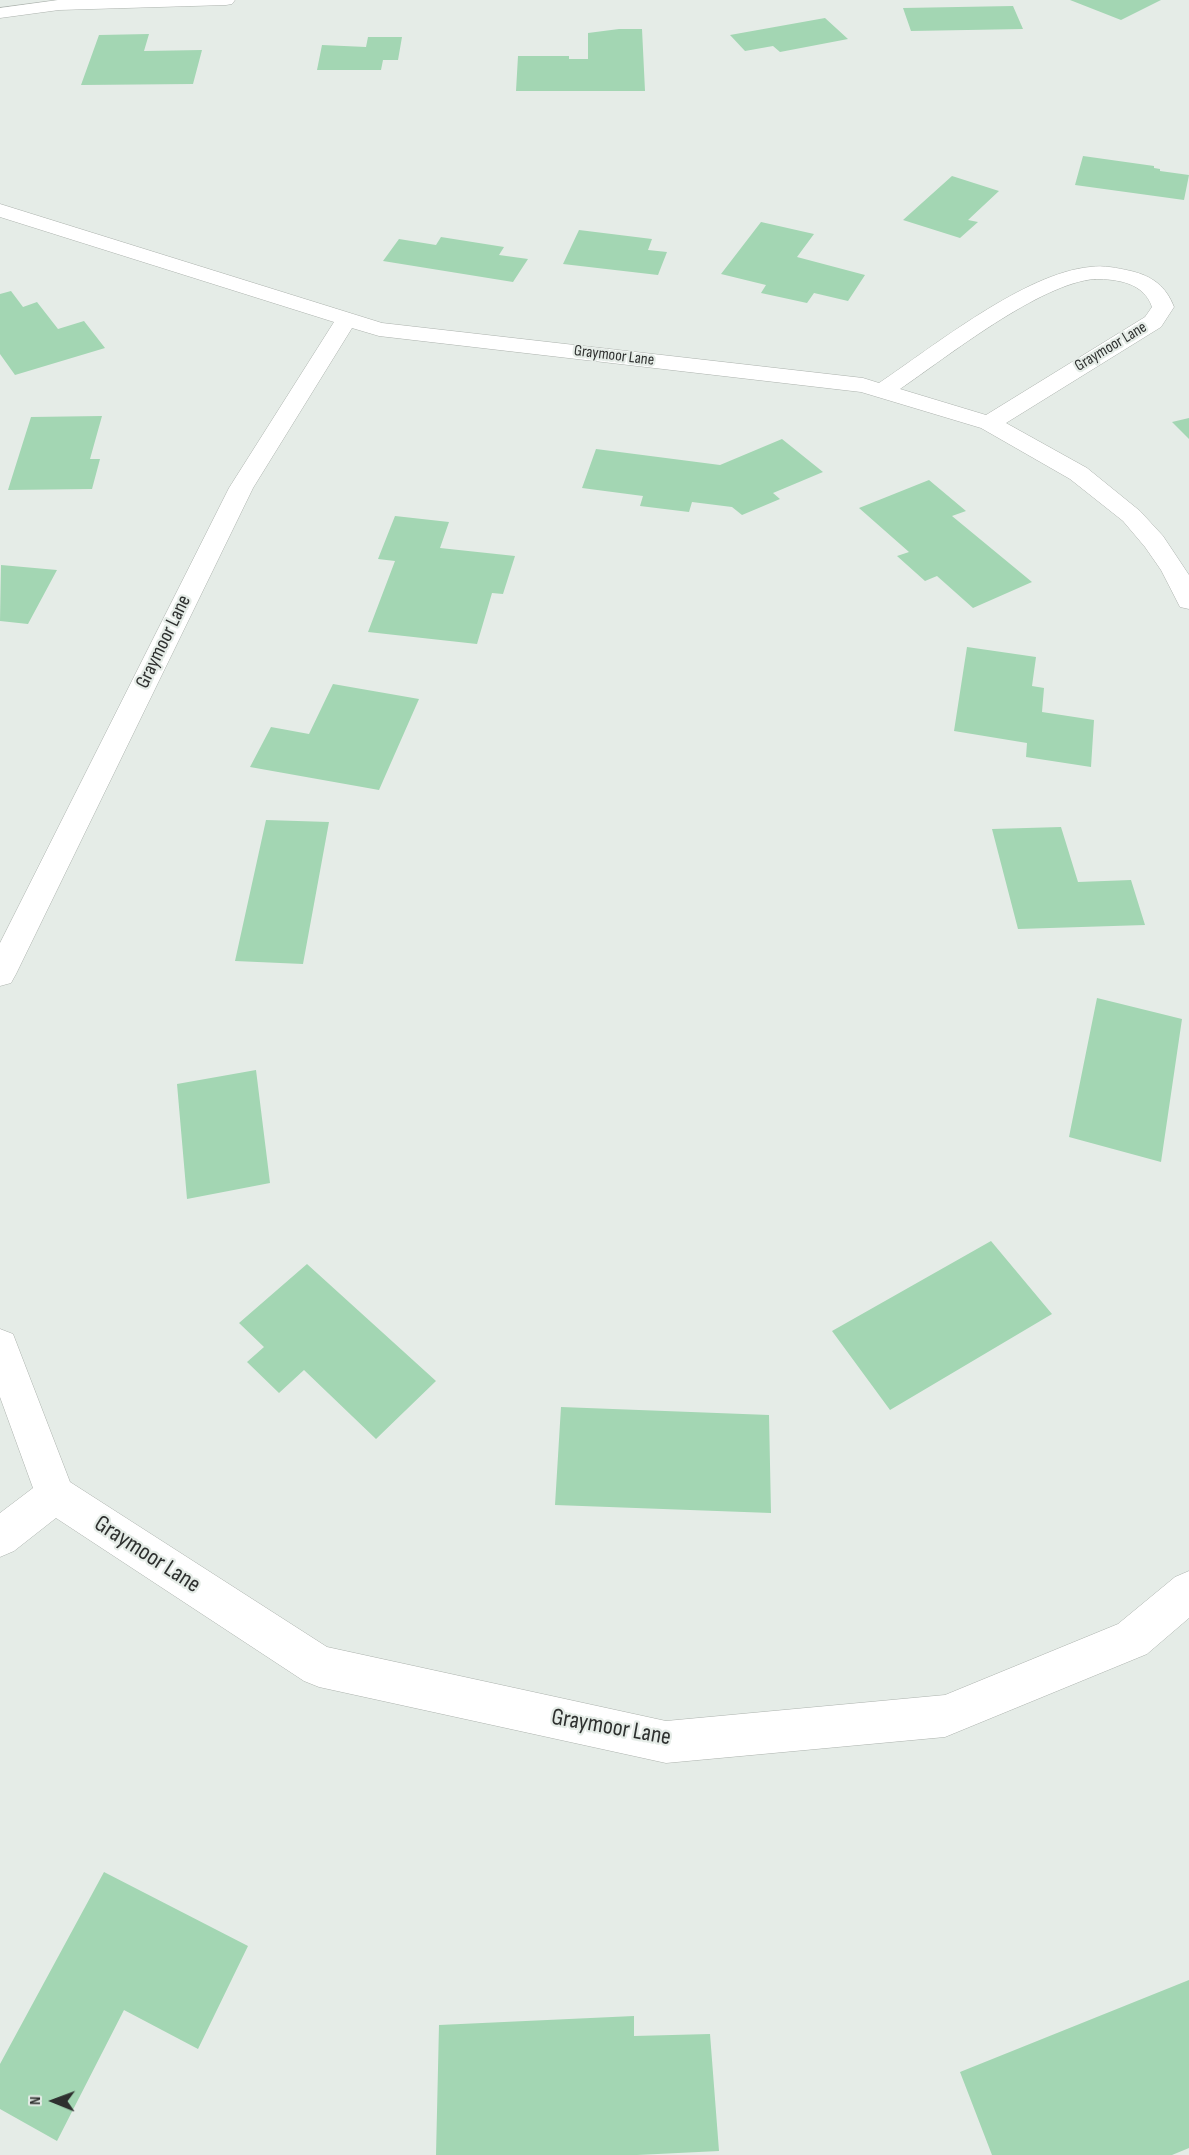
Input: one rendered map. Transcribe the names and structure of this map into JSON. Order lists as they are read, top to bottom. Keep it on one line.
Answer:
{"streets":{"street":["Graymoor Lane"]},"north":"left"}
